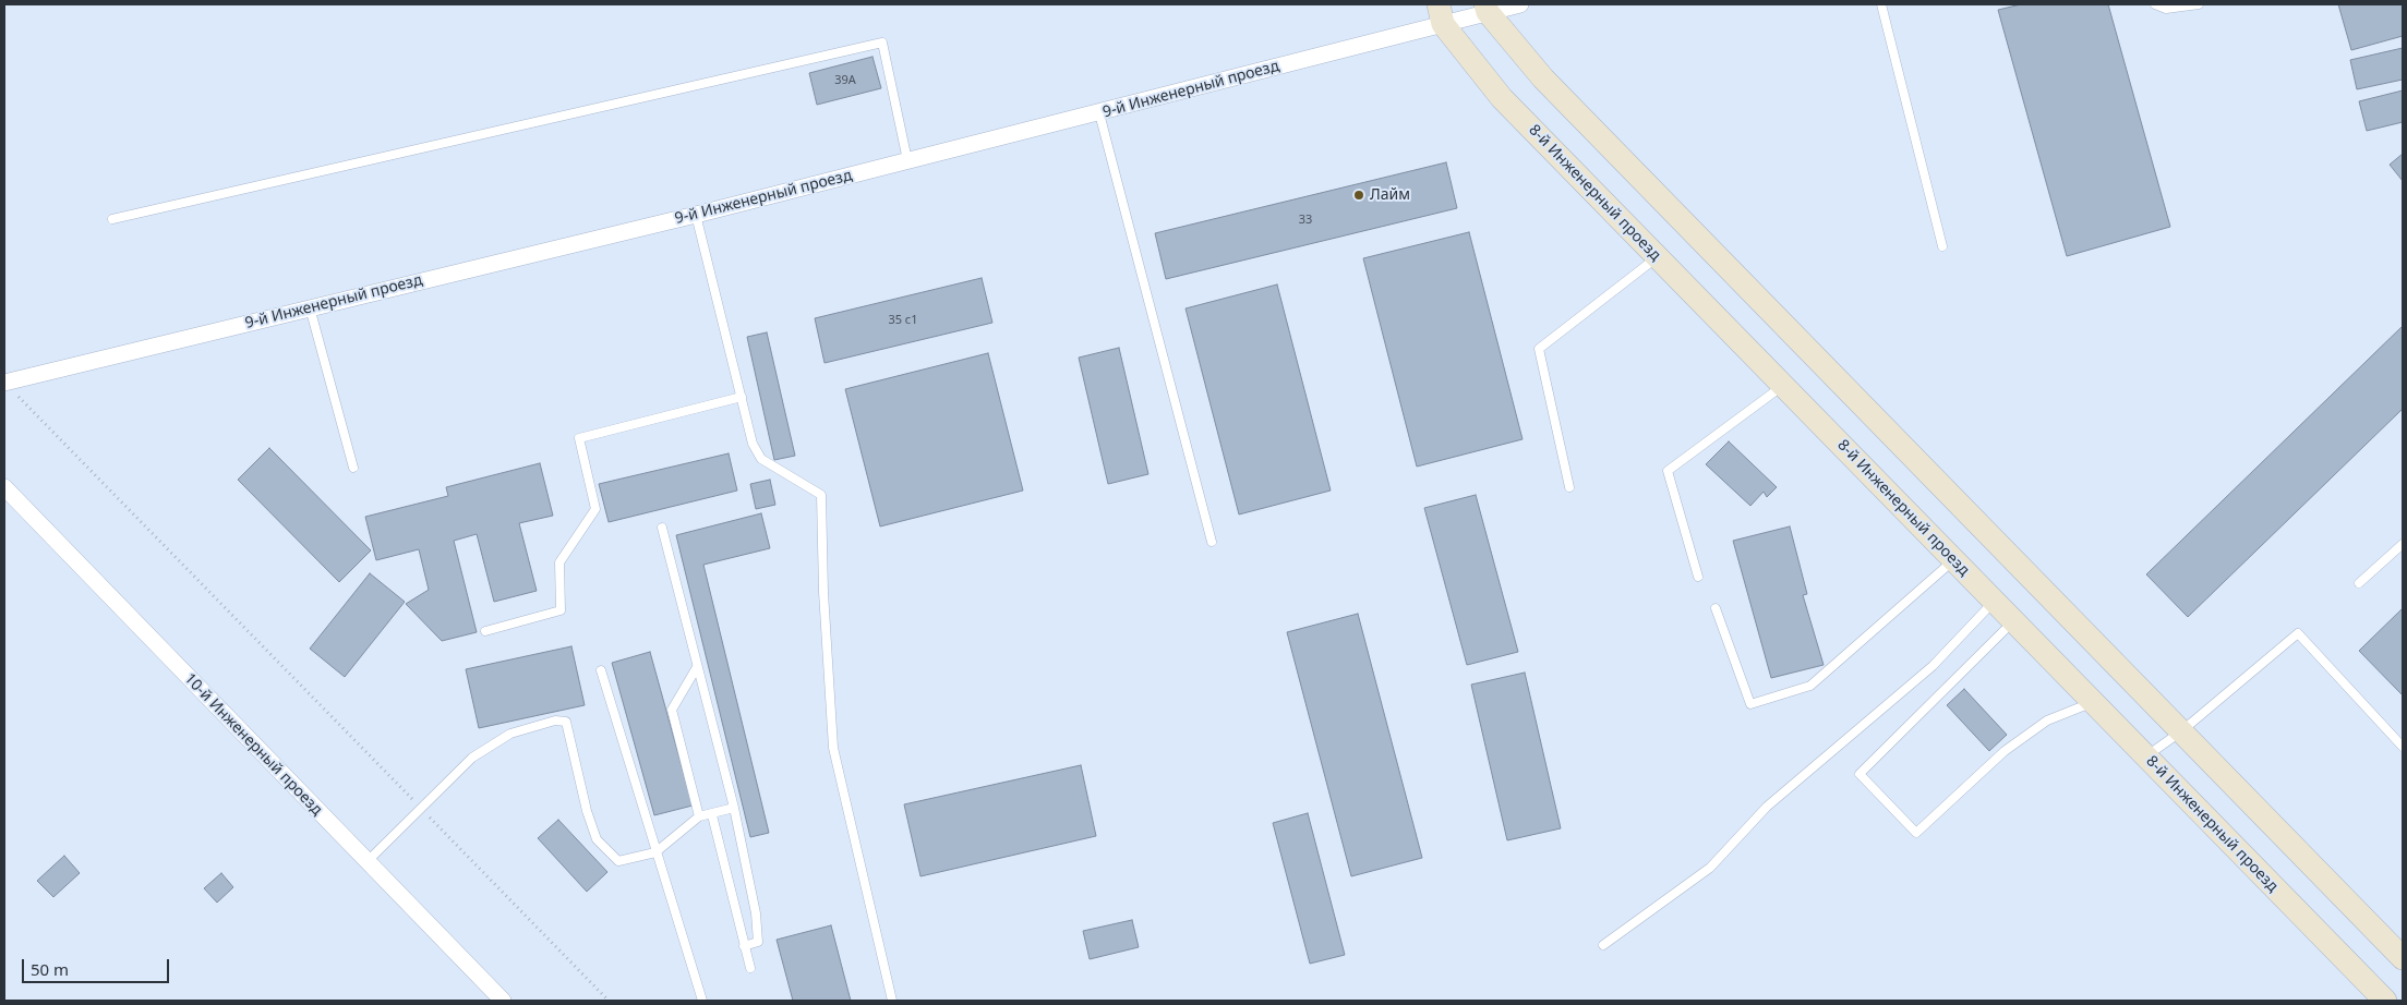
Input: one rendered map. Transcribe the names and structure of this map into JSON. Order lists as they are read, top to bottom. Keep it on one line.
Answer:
{"streets":{"street":["9-й Инженерный проезд","8-й Инженерный проезд","10-й Инженерный проезд"]},"crossings":[["9-й Инженерный проезд","8-й Инженерный проезд"]],"places":["Лайм"],"house_numbers":["39А","33","35 с1"],"scale_bar":"50 m"}
